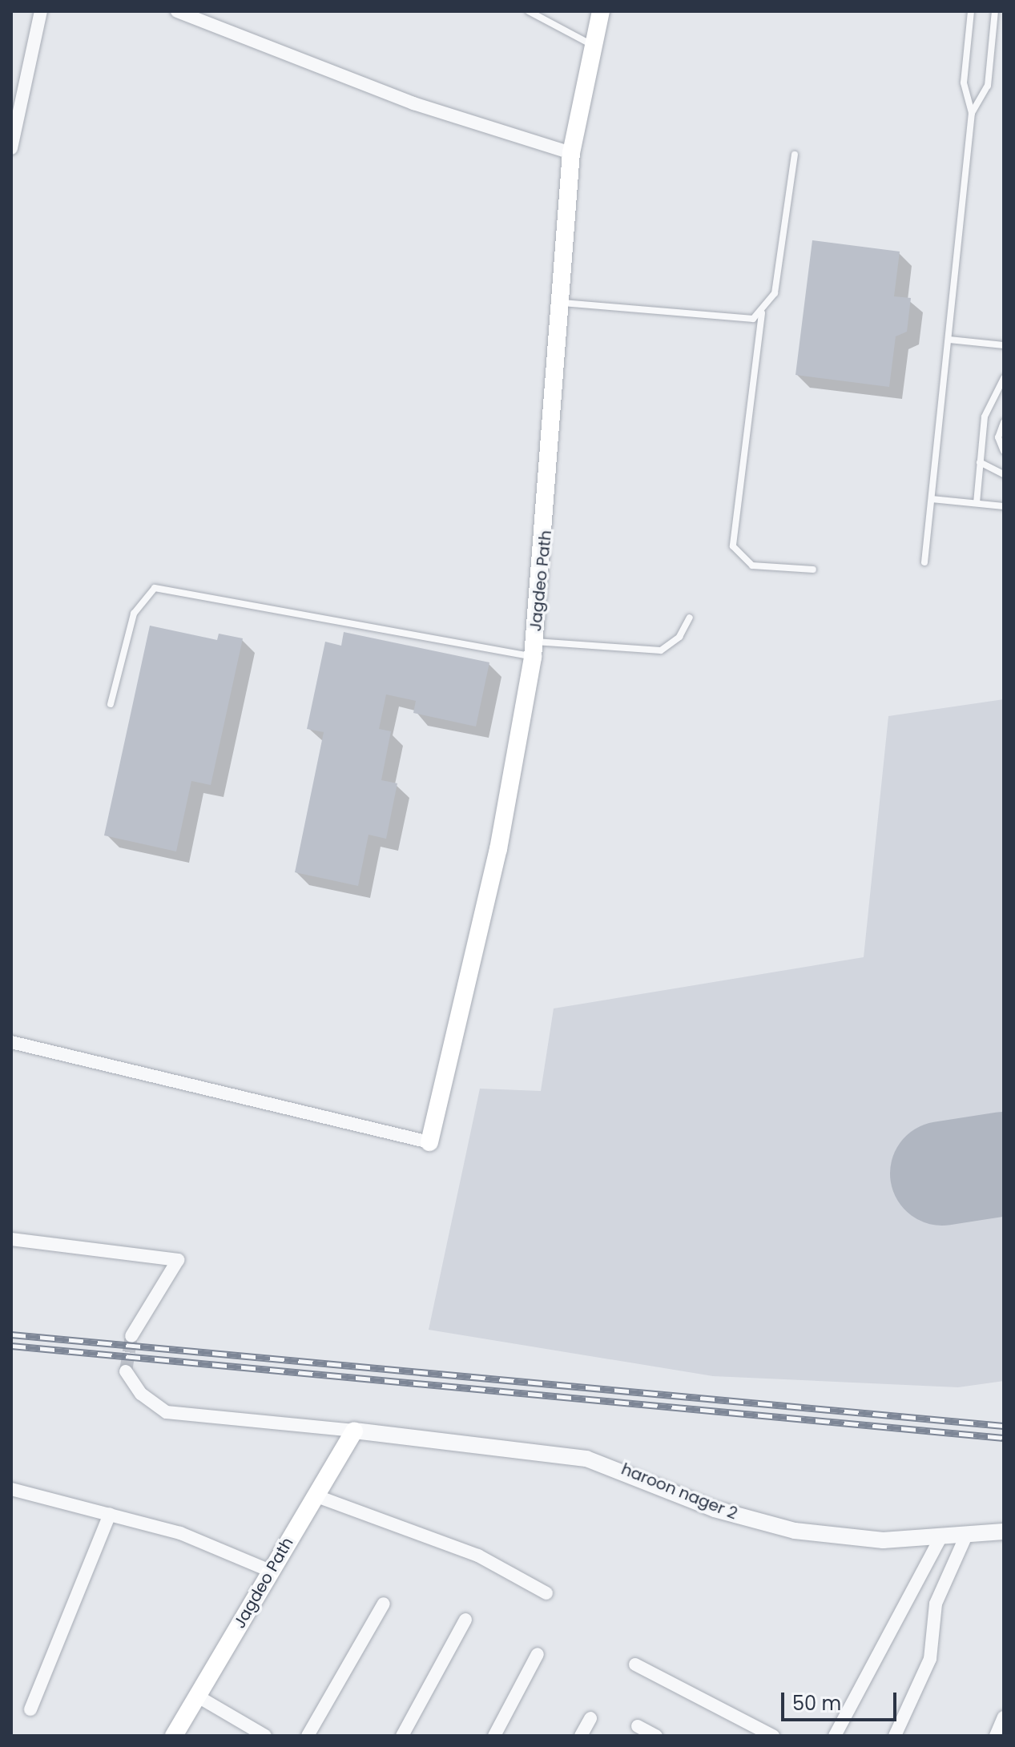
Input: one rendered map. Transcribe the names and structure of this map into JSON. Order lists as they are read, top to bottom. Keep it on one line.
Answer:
{"streets":{"main road":["Jagdeo Path"],"street":["haroon nager 2"]},"crossings":[["Jagdeo Path","haroon nager 2"]],"scale_bar":"50 m"}
